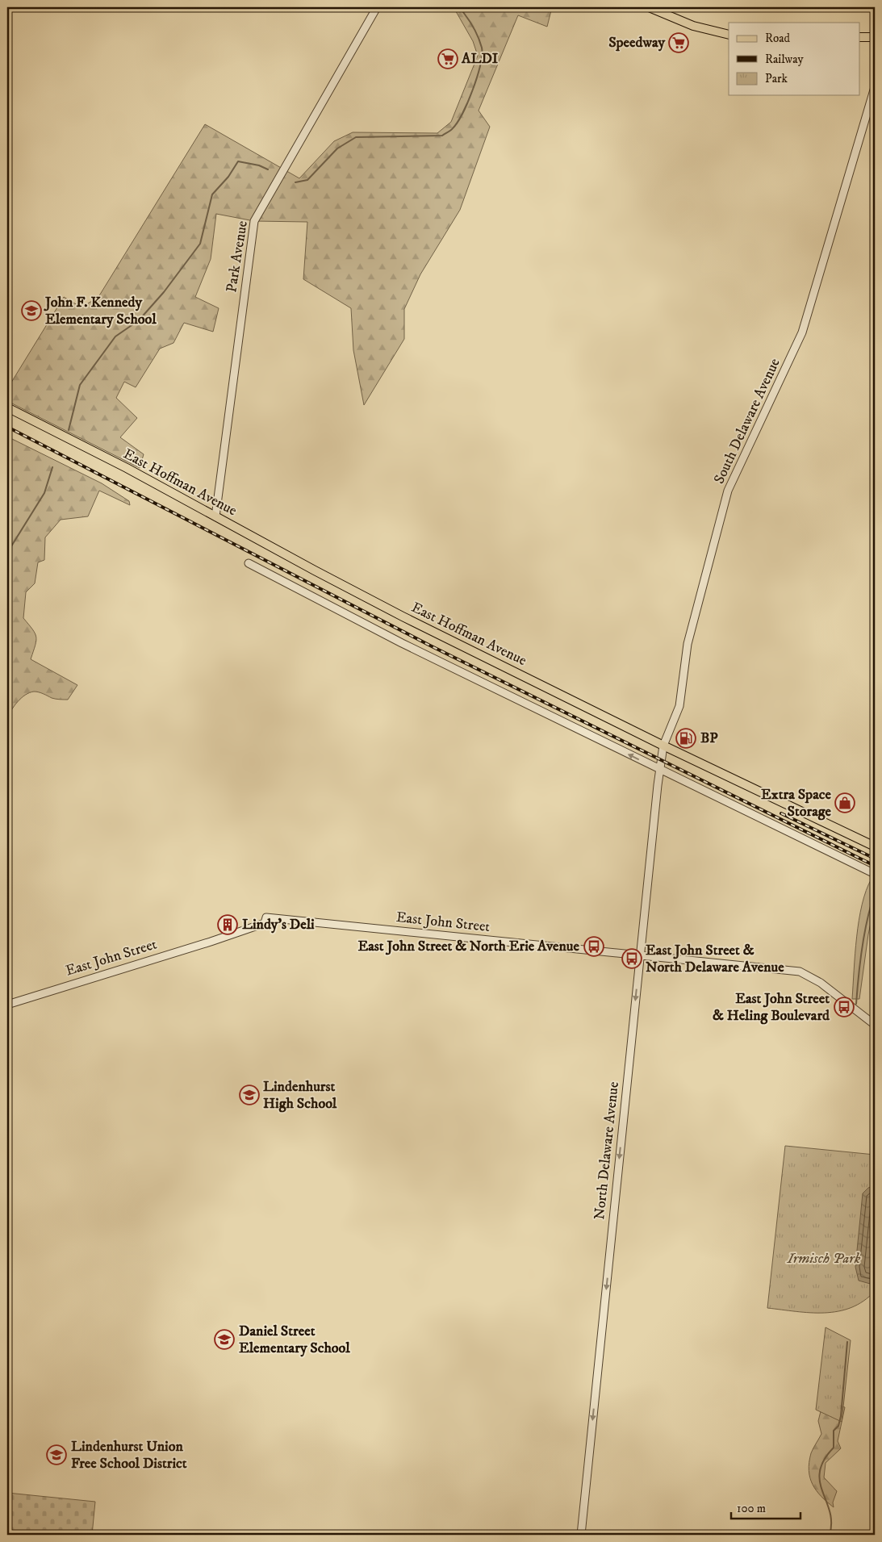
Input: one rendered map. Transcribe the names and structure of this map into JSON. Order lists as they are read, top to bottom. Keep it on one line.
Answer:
{"streets":{"main road":["East Hoffman Avenue"],"street":["Park Avenue","South Delaware Avenue","East John Street","North Delaware Avenue"]},"crossings":[["Park Avenue","East Hoffman Avenue"],["South Delaware Avenue","East Hoffman Avenue"],["South Delaware Avenue","North Delaware Avenue"],["East John Street","North Delaware Avenue"]],"one_way":["North Delaware Avenue"],"parks":["Irmisch Park"],"places":{"supermarket":["Speedway","ALDI"],"school or university":["John F. Kennedy Elementary School","Lindenhurst High School","Daniel Street Elementary School","Lindenhurst Union Free School District"],"fuel station":["BP"],"shop":["Extra Space Storage"],"building":["Lindy's Deli"],"bus stop":["East John Street & North Erie Avenue","East John Street & North Delaware Avenue","East John Street & Heling Boulevard"]},"legend":["Road","Railway","Park"],"scale_bar":"100 m"}
